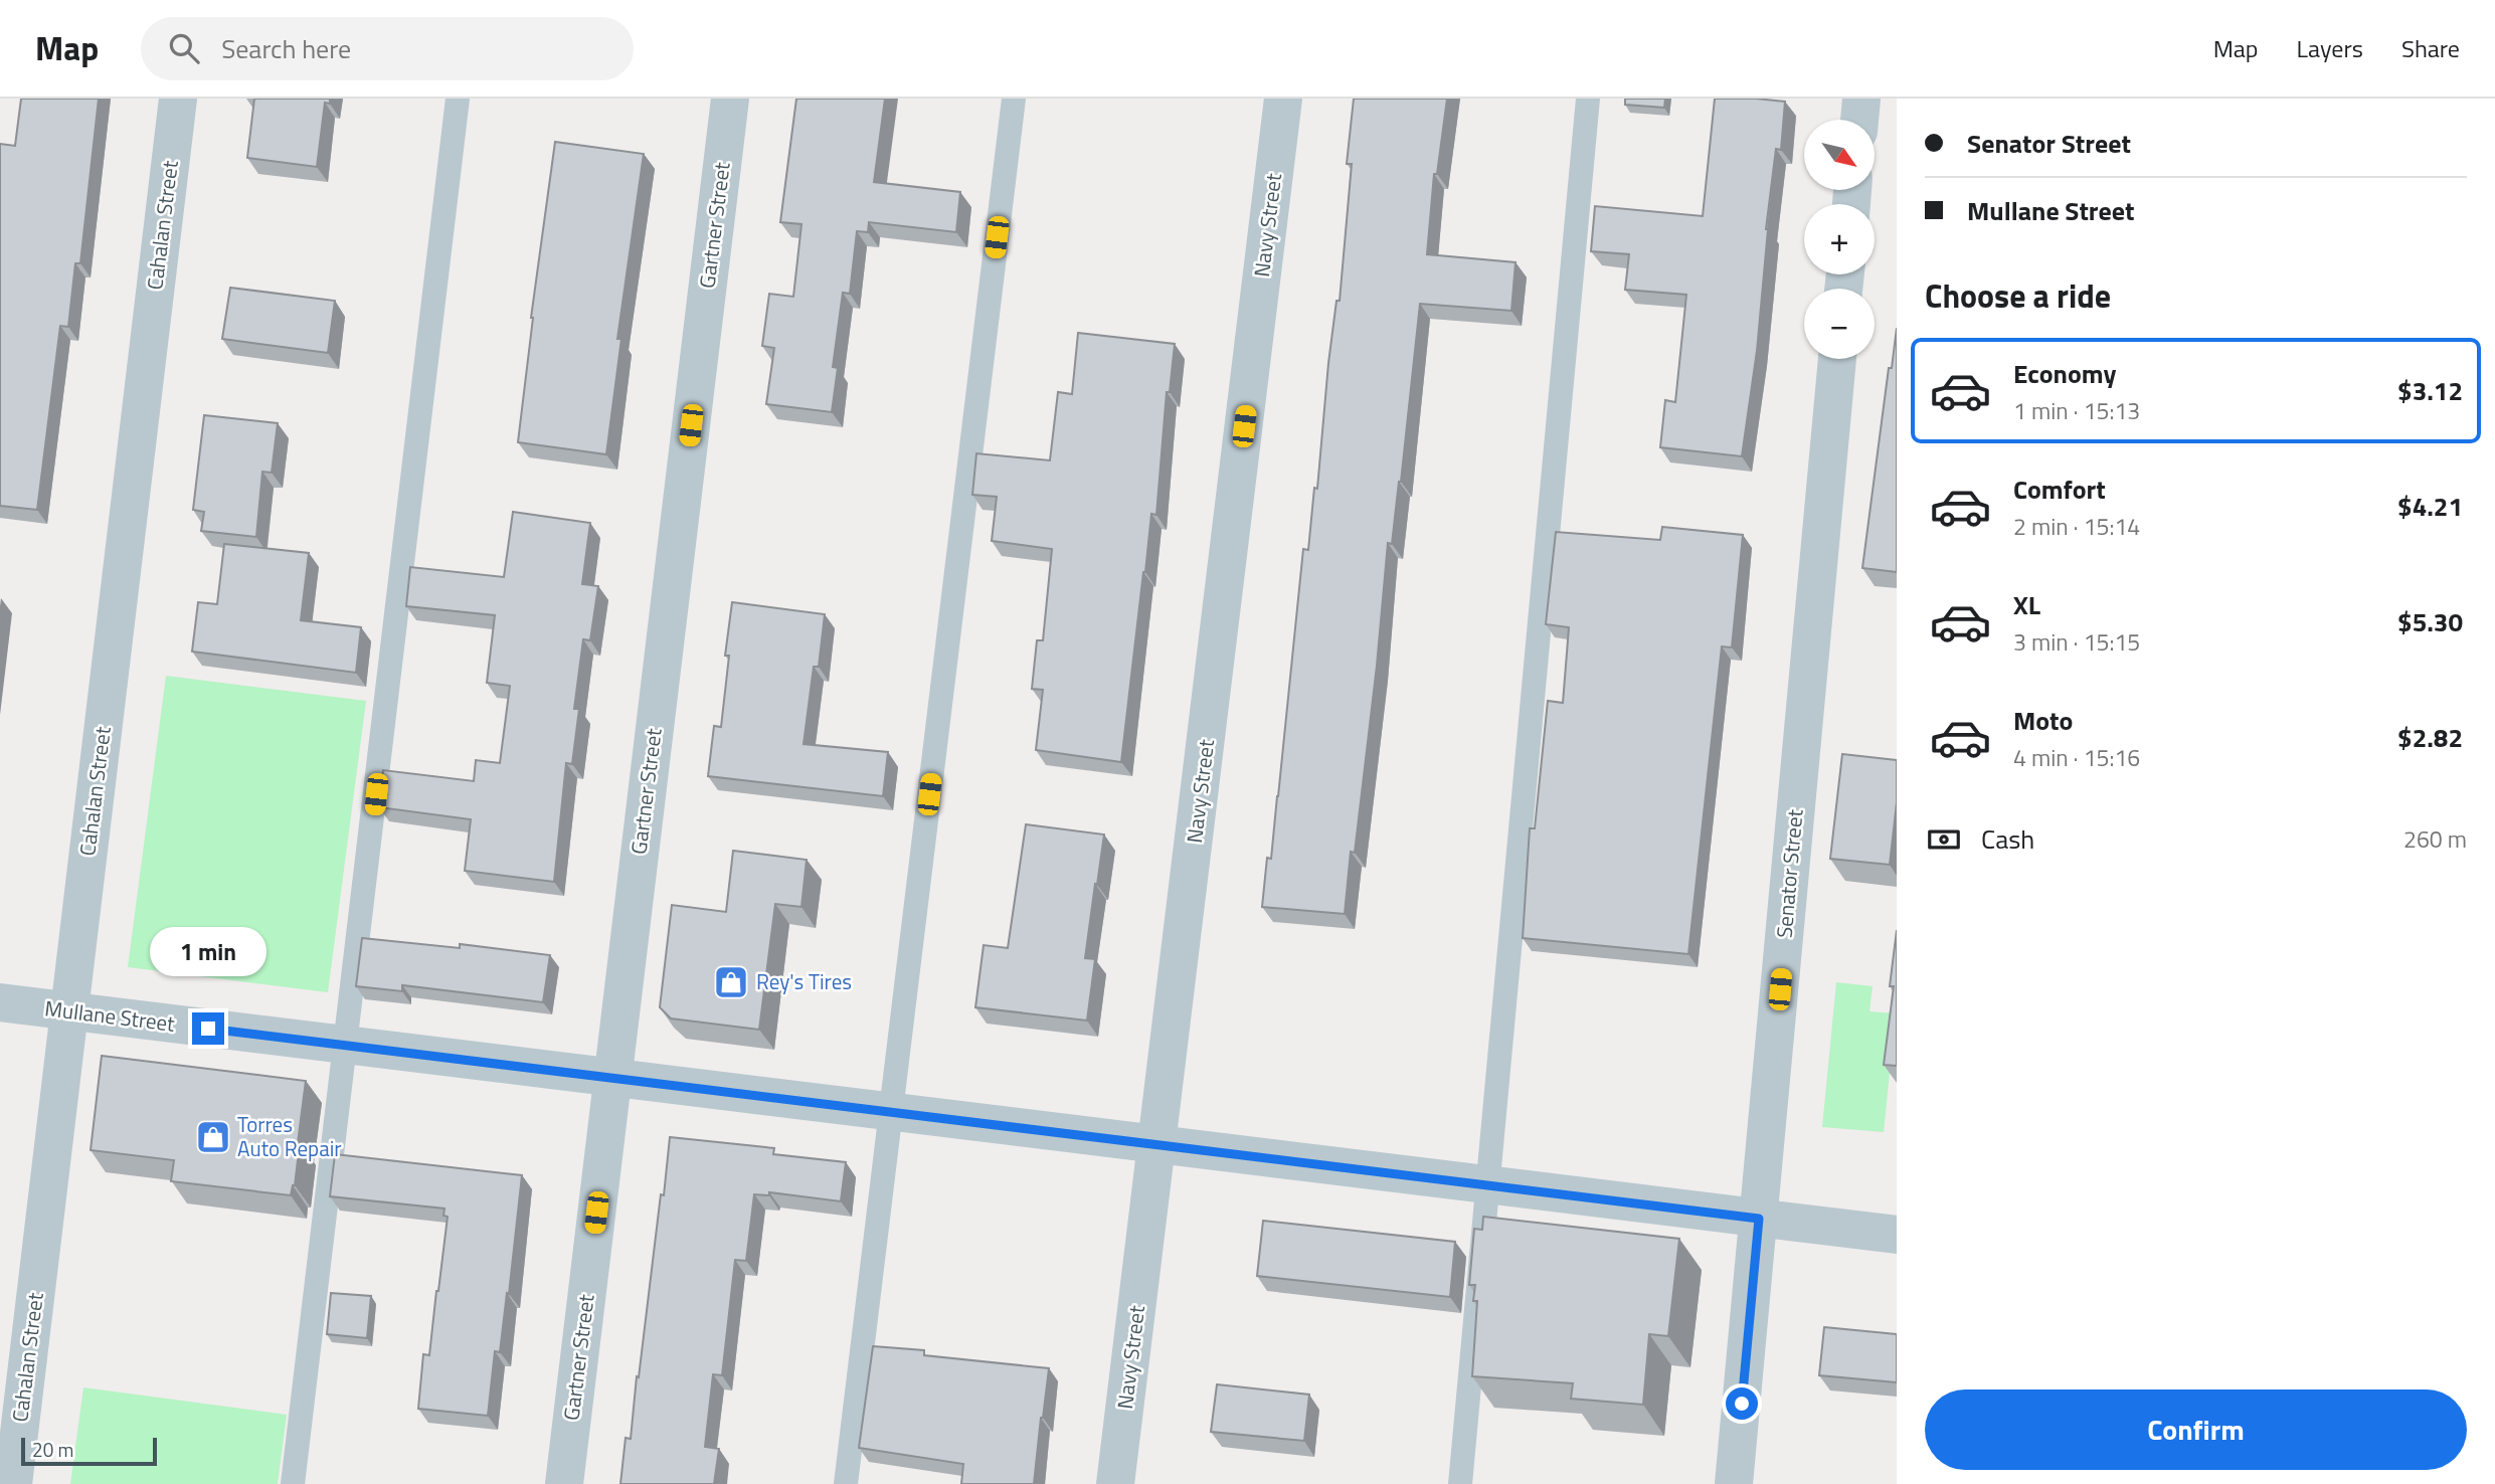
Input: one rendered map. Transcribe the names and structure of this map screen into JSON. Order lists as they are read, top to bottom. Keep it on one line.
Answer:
{"streets":{"street":["Cahalan Street","Gartner Street","Navy Street","Senator Street","Mullane Street"]},"crossings":[["Cahalan Street","Mullane Street"],["Gartner Street","Mullane Street"],["Navy Street","Mullane Street"],["Senator Street","Mullane Street"]],"places":{"shop":["Rey's Tires","Torres Auto Repair"]},"scale_bar":"20 m","north":"bottom right","page":{"header":"Map","search":"Search here","nav":["Map","Layers","Share"],"banner":["Senator Street","Mullane Street"],"map_buttons":["+","−"],"heading":"Choose a ride","list":[{"name":"Economy","note":"1 min · 15:13","value":"$3.12"},{"name":"Comfort","note":"2 min · 15:14","value":"$4.21"},{"name":"XL","note":"3 min · 15:15","value":"$5.30"},{"name":"Moto","note":"4 min · 15:16","value":"$2.82"}],"pay":["Cash","260 m"],"bubble":"1 min","buttons":"Confirm","scale":"20 m"}}
